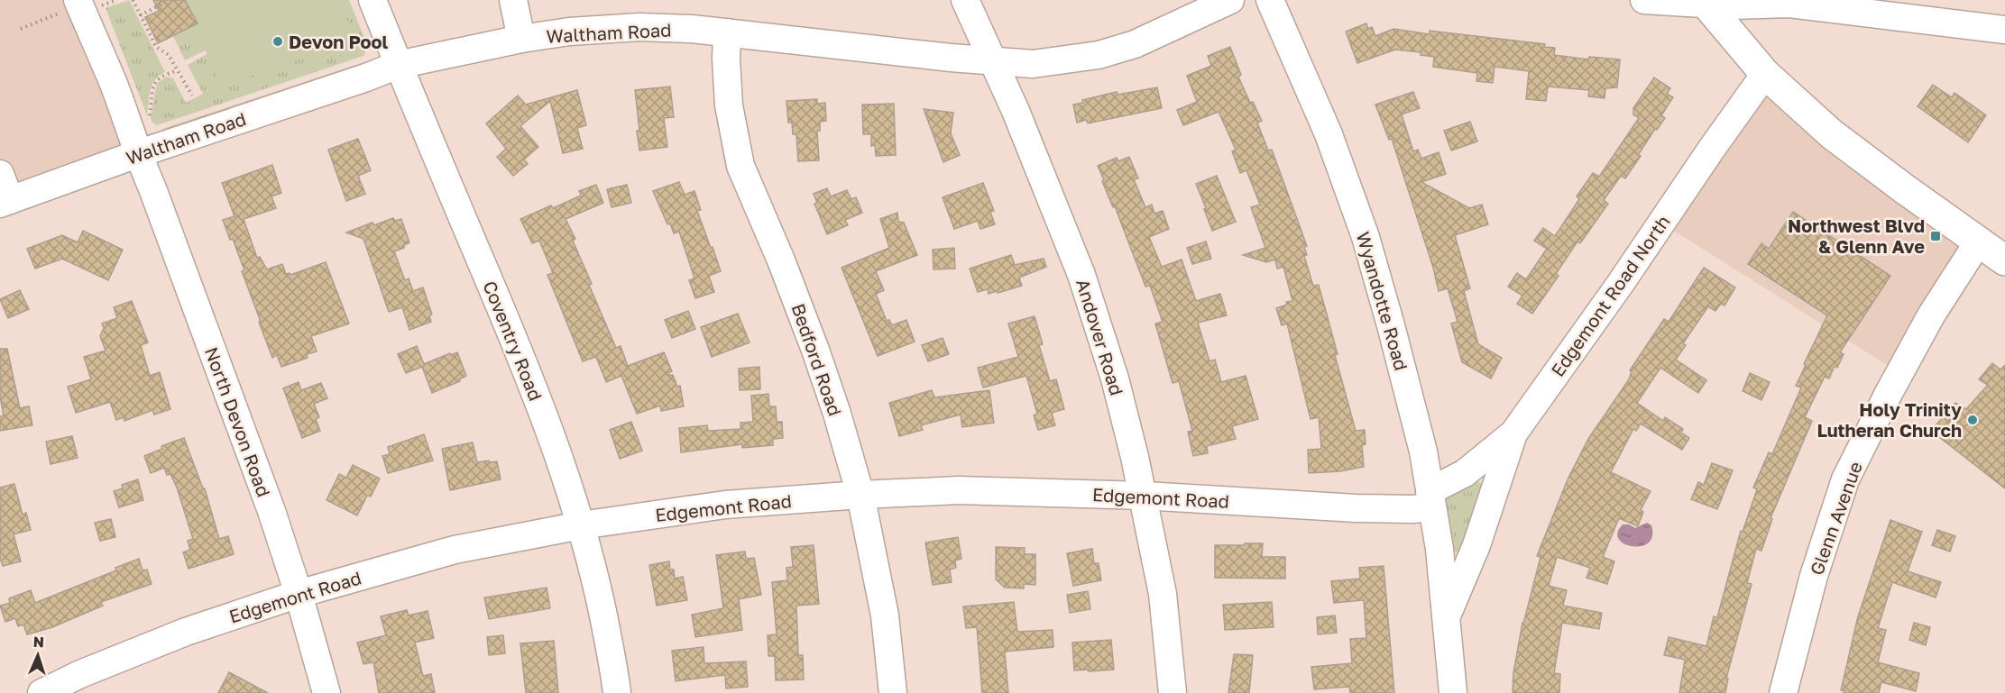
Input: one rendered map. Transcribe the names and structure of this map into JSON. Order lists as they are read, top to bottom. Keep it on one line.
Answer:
{"streets":{"street":["Waltham Road","Edgemont Road North","Wyandotte Road","Andover Road","Coventry Road","Bedford Road","North Devon Road","Edgemont Road","Glenn Avenue"]},"crossings":[["Waltham Road","Andover Road"],["Waltham Road","Coventry Road"],["Waltham Road","Bedford Road"],["Waltham Road","North Devon Road"],["Edgemont Road North","Wyandotte Road"],["Edgemont Road North","Edgemont Road"],["Wyandotte Road","Edgemont Road"],["Andover Road","Edgemont Road"],["Coventry Road","Edgemont Road"],["Bedford Road","Edgemont Road"],["North Devon Road","Edgemont Road"]],"places":{"other":["Devon Pool","Holy Trinity Lutheran Church"],"transit":["Northwest Blvd & Glenn Ave"]},"north":"top"}
